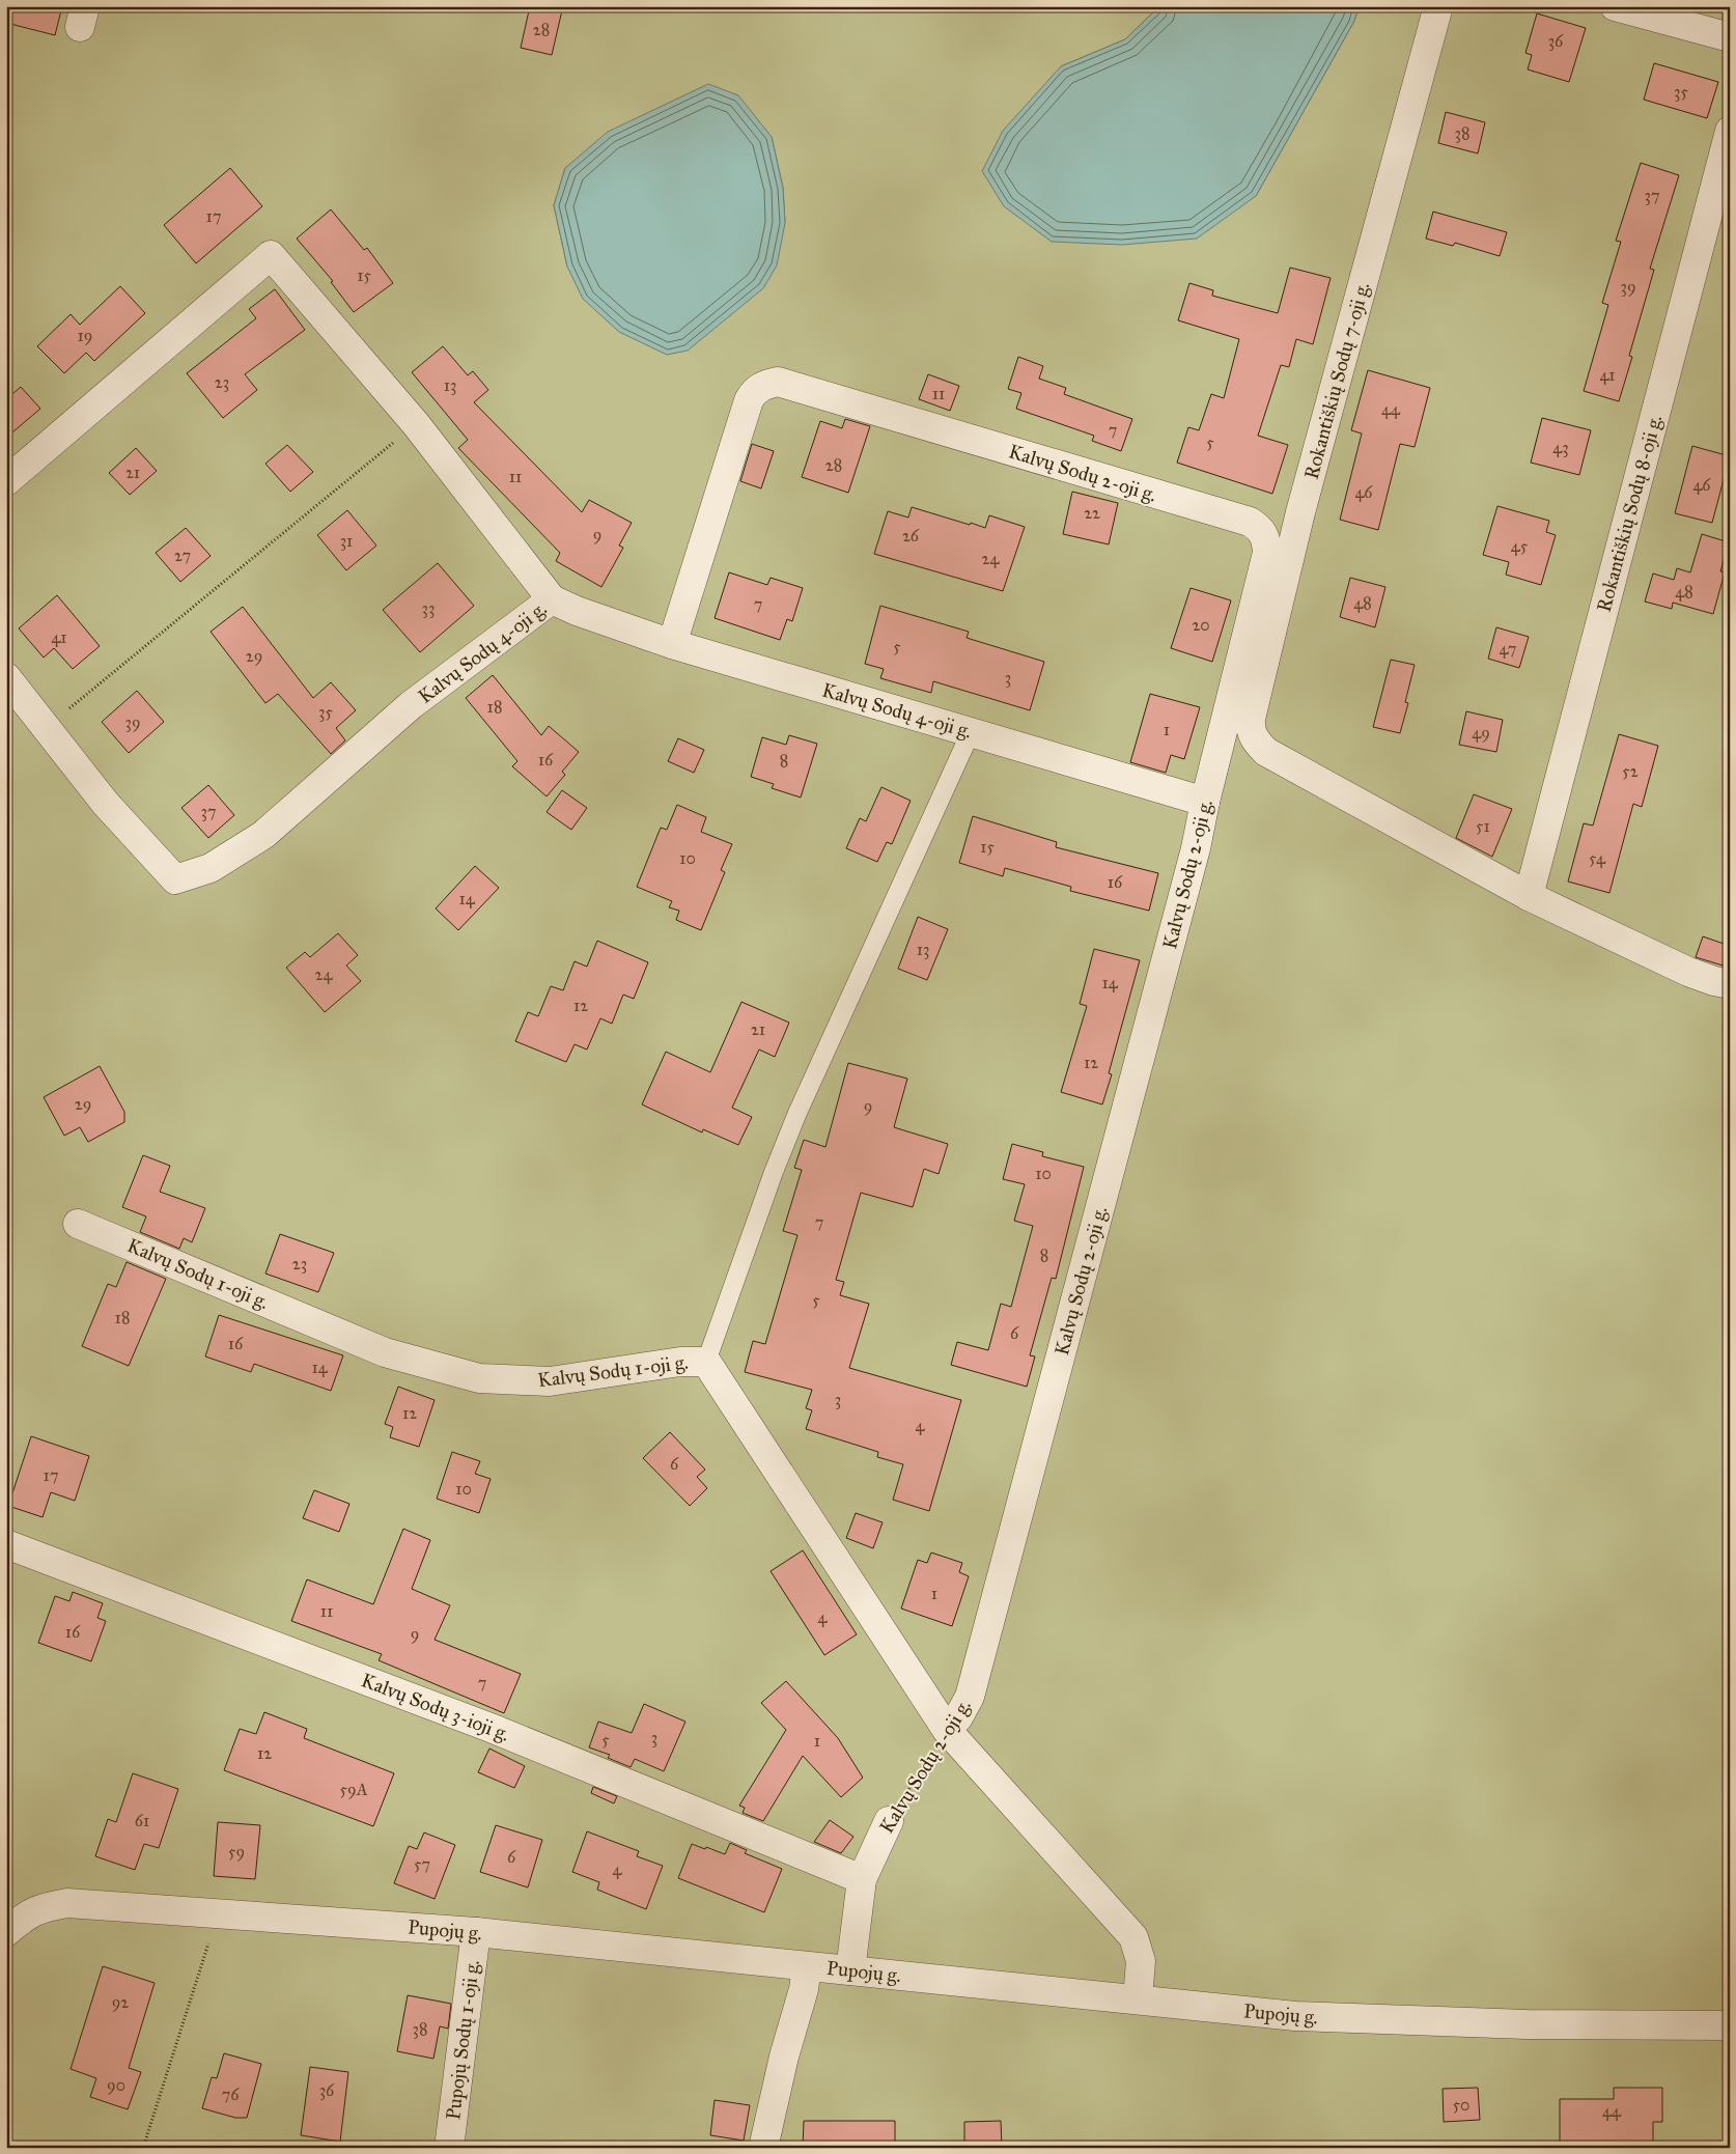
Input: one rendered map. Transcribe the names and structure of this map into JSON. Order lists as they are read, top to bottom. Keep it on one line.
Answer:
{"streets":{"street":["Rokantiškių Sodų 7-oji g.","Kalvų Sodų 2-oji g.","Rokantiškių Sodų 8-oji g.","Kalvų Sodų 4-oji g.","Kalvų Sodų 1-oji g.","Kalvų Sodų 3-ioji g.","Pupojų g.","Pupojų Sodų 1-oji g."]},"crossings":[["Rokantiškių Sodų 7-oji g.","Rokantiškių Sodų 8-oji g."],["Kalvų Sodų 2-oji g.","Kalvų Sodų 4-oji g."],["Kalvų Sodų 2-oji g.","Kalvų Sodų 1-oji g."],["Kalvų Sodų 2-oji g.","Kalvų Sodų 3-ioji g."],["Kalvų Sodų 2-oji g.","Pupojų g."],["Kalvų Sodų 1-oji g.","Pupojų g."],["Pupojų g.","Pupojų Sodų 1-oji g."]],"house_numbers":["28","36","35","38","37","17","15","39","19","41","23","13","11","44","7","5","43","28","21","11","46","46","22","9","26","31","45","27","24","48","48","7","33","20","41","5","47","29","3","18","35","39","1","49","16","8","52","37","51","15","10","54","16","14","13","24","14","12","21","12","29","9","10","7","8","23","5","18","6","16","14","3","12","4","6","17","10","1","11","4","16","9","7","3","5","1","12","59A","61","59","6","57","4","92","38","90","36","76","50","44"]}
